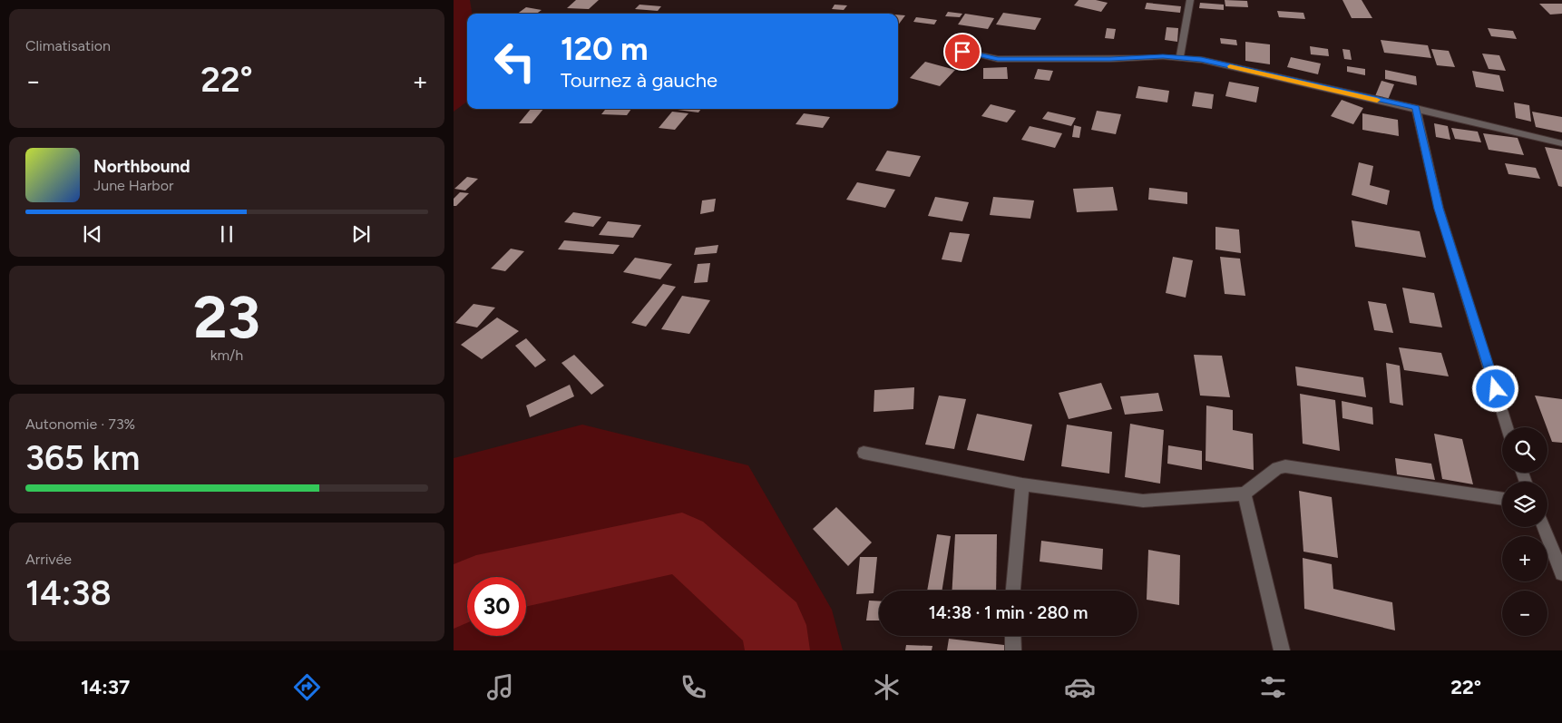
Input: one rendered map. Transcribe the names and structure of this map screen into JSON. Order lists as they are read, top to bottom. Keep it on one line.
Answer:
{"page":{"tile":["Climatisation",["23","km/h"],["Autonomie · 73%","365 km"],["Arrivée","14:38"]],"turn":["120 m","Tournez à gauche"],"heat":["−","22°","+"],"song":["Northbound","June Harbor"],"map_buttons":["+","−"],"limit":"30","trip":"14:38 · 1 min · 280 m","tabs":["14:37","22°"]}}
